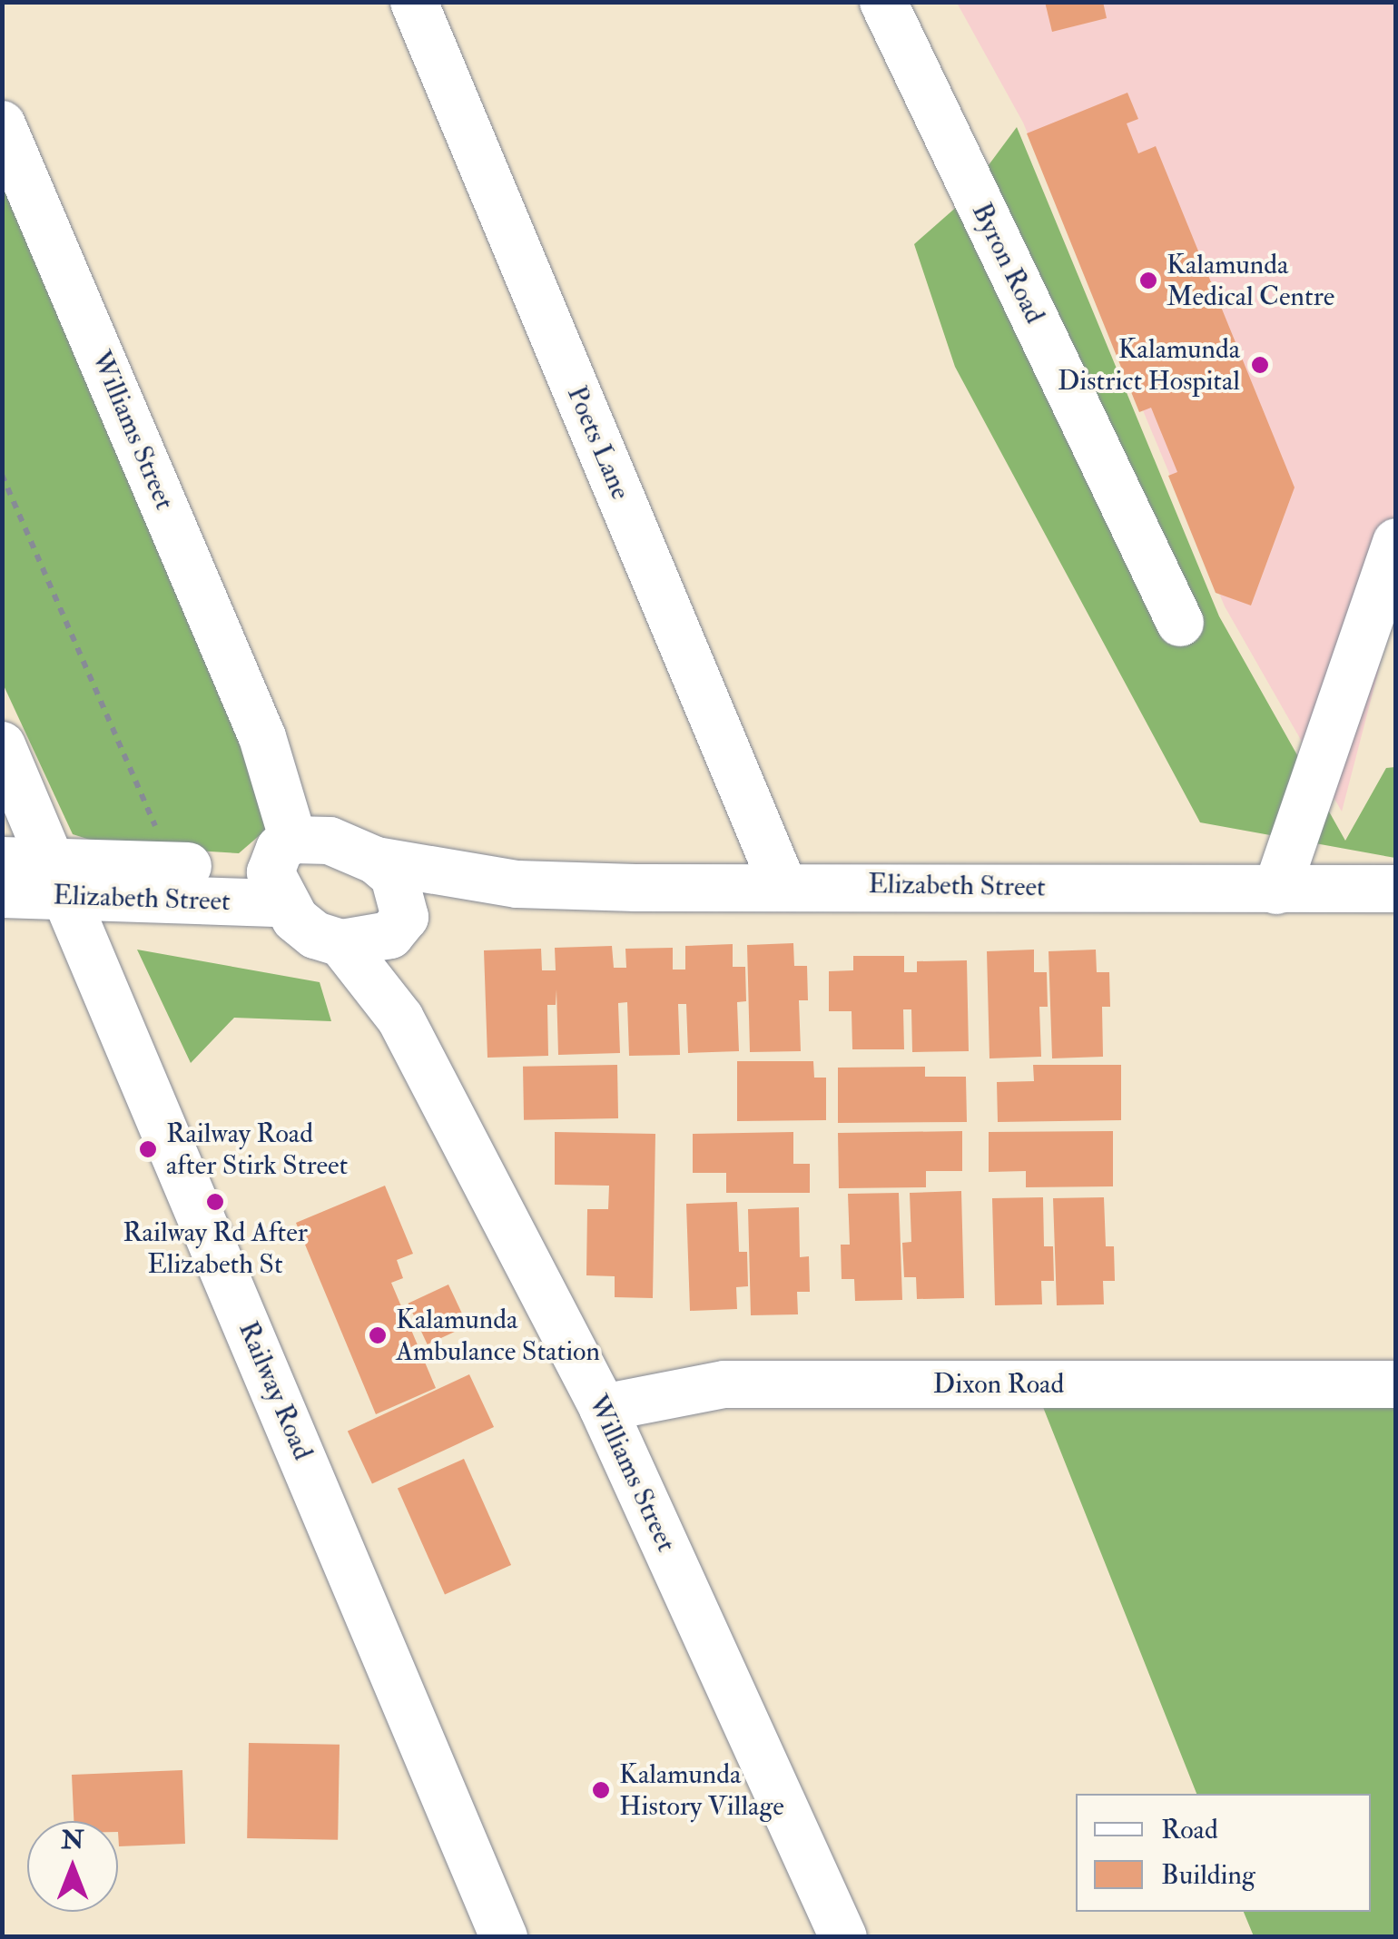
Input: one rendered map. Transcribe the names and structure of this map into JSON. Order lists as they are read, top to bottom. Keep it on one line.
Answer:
{"streets":{"street":["Byron Road","Williams Street","Poets Lane","Elizabeth Street","Dixon Road","Railway Road"]},"crossings":[["Williams Street","Elizabeth Street"],["Williams Street","Dixon Road"],["Poets Lane","Elizabeth Street"],["Elizabeth Street","Railway Road"]],"places":["Kalamunda Medical Centre","Kalamunda District Hospital","Railway Road after Stirk Street","Railway Rd After Elizabeth St","Kalamunda Ambulance Station","Kalamunda History Village"],"legend":["Road","Building"],"north":"top"}
